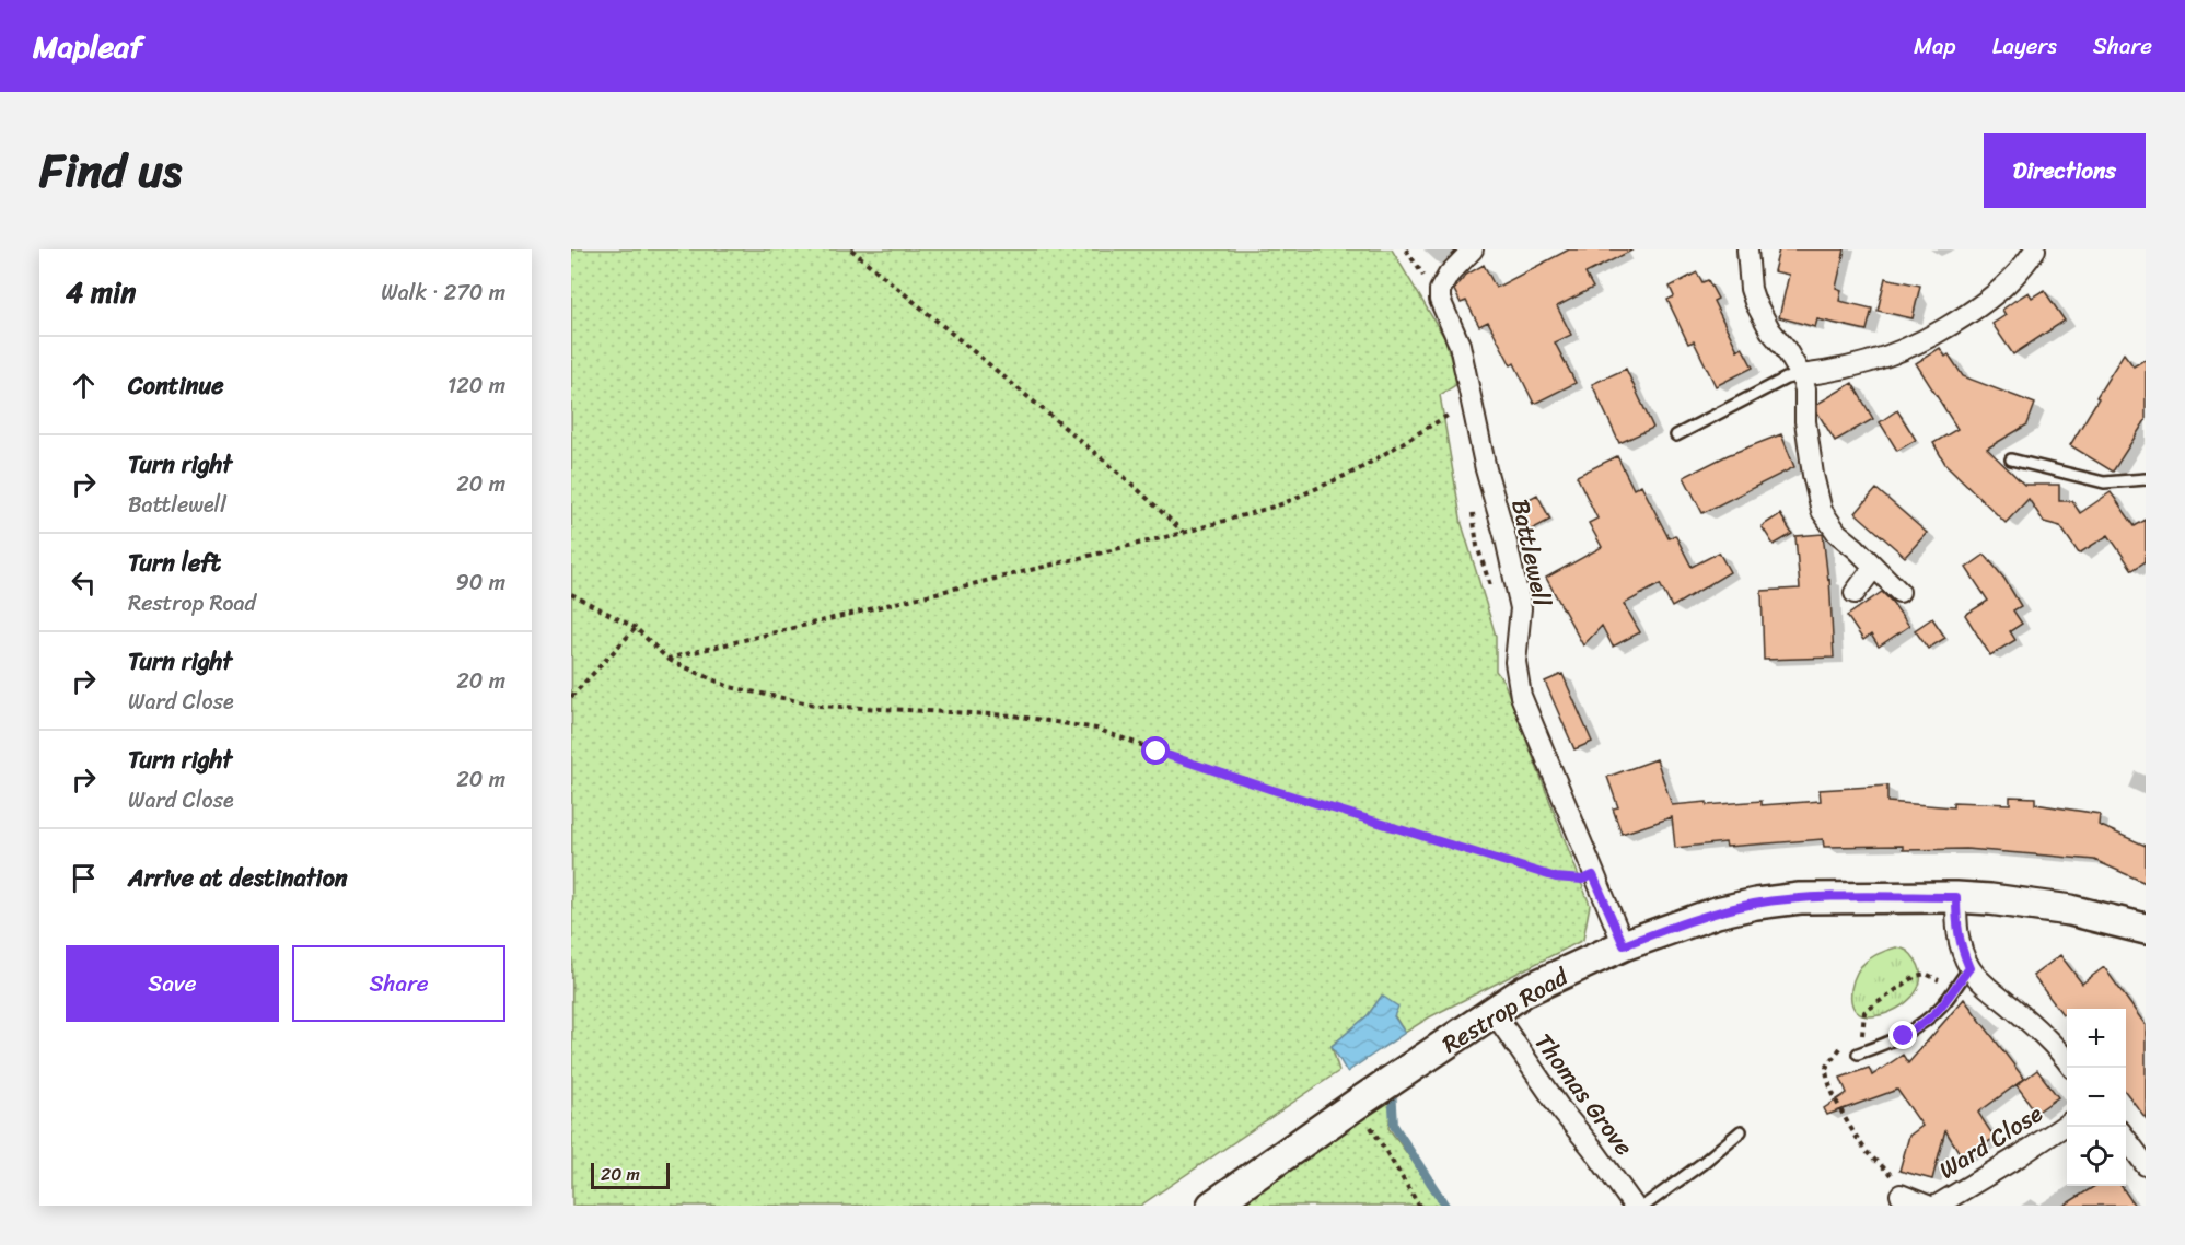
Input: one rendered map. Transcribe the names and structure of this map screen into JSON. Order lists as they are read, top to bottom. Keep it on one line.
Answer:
{"streets":{"street":["Battlewell","Restrop Road","Thomas Grove","Ward Close"]},"crossings":[["Battlewell","Restrop Road"],["Restrop Road","Thomas Grove"]],"scale_bar":"20 m","page":{"header":"Mapleaf","nav":["Map","Layers","Share"],"title":"Find us","buttons":["Directions",["Save","Share"]],"heading":["4 min","Walk · 270 m"],"list":[["Continue","120 m"],["Turn right","Battlewell","20 m"],["Turn left","Restrop Road","90 m"],["Turn right","Ward Close","20 m"],["Turn right","Ward Close","20 m"],"Arrive at destination"],"map_buttons":["+","−"],"scale":"20 m"}}
